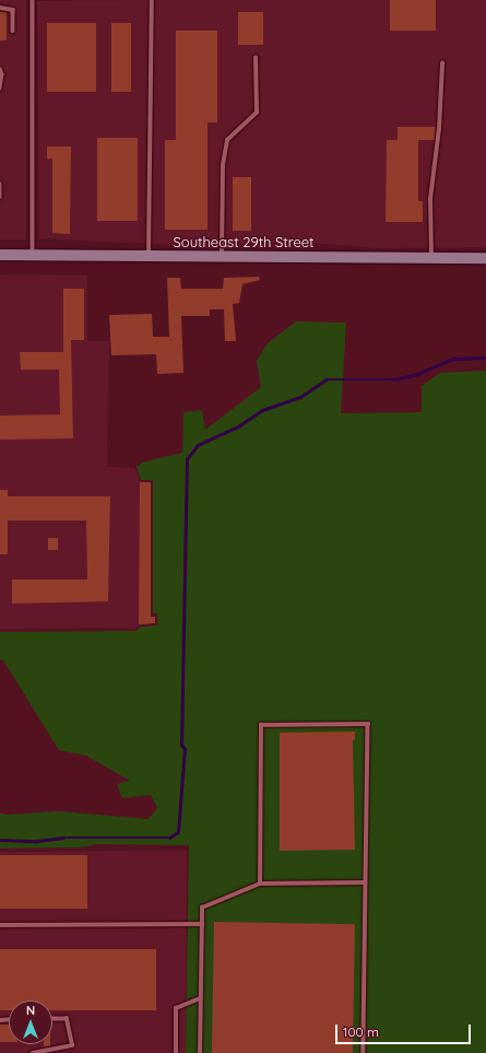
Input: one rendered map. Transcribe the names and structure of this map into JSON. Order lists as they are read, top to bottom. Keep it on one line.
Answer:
{"streets":{"main road":["Southeast 29th Street"]},"scale_bar":"100 m","north":"top"}
